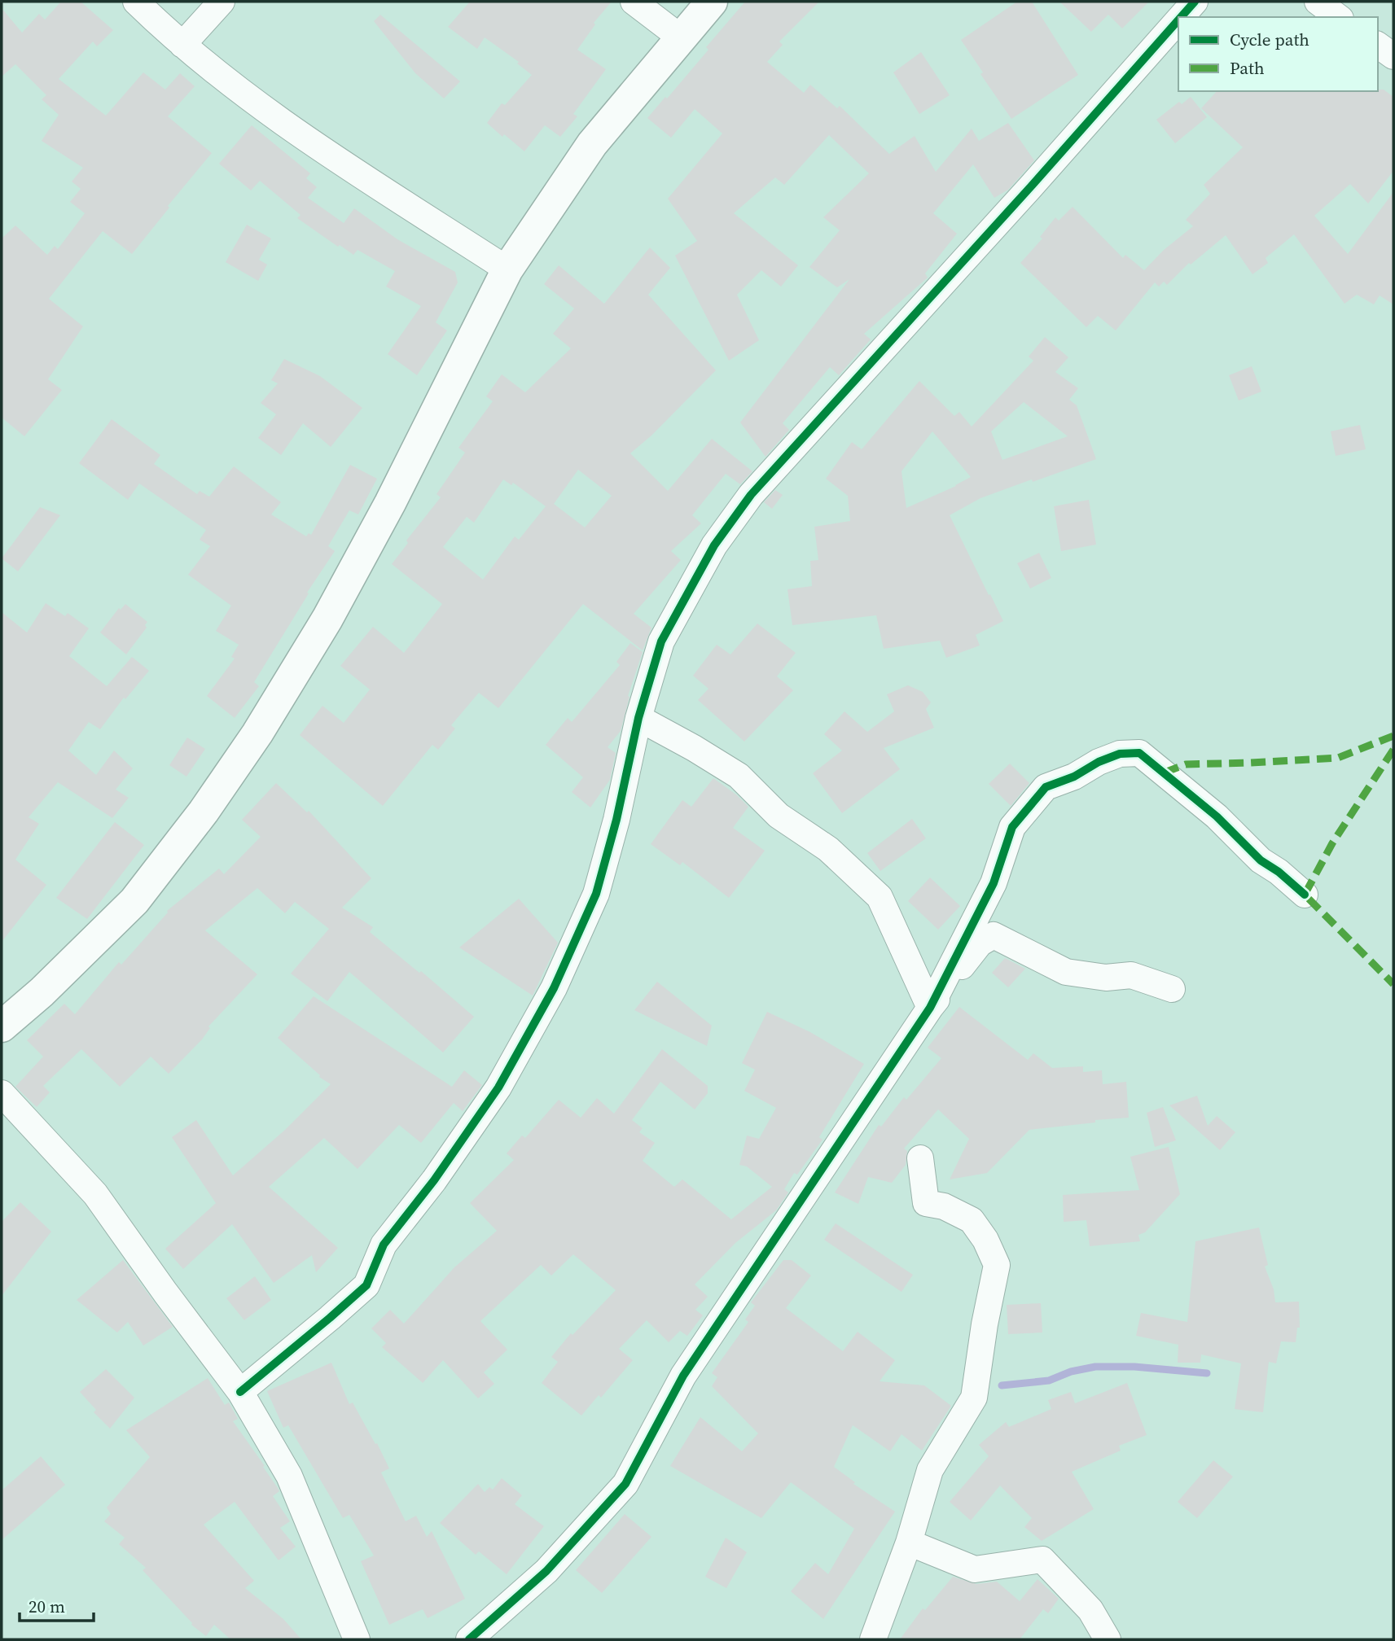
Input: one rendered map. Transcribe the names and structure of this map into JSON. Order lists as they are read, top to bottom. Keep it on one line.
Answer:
{"legend":["Cycle path","Path"],"scale_bar":"20 m"}
